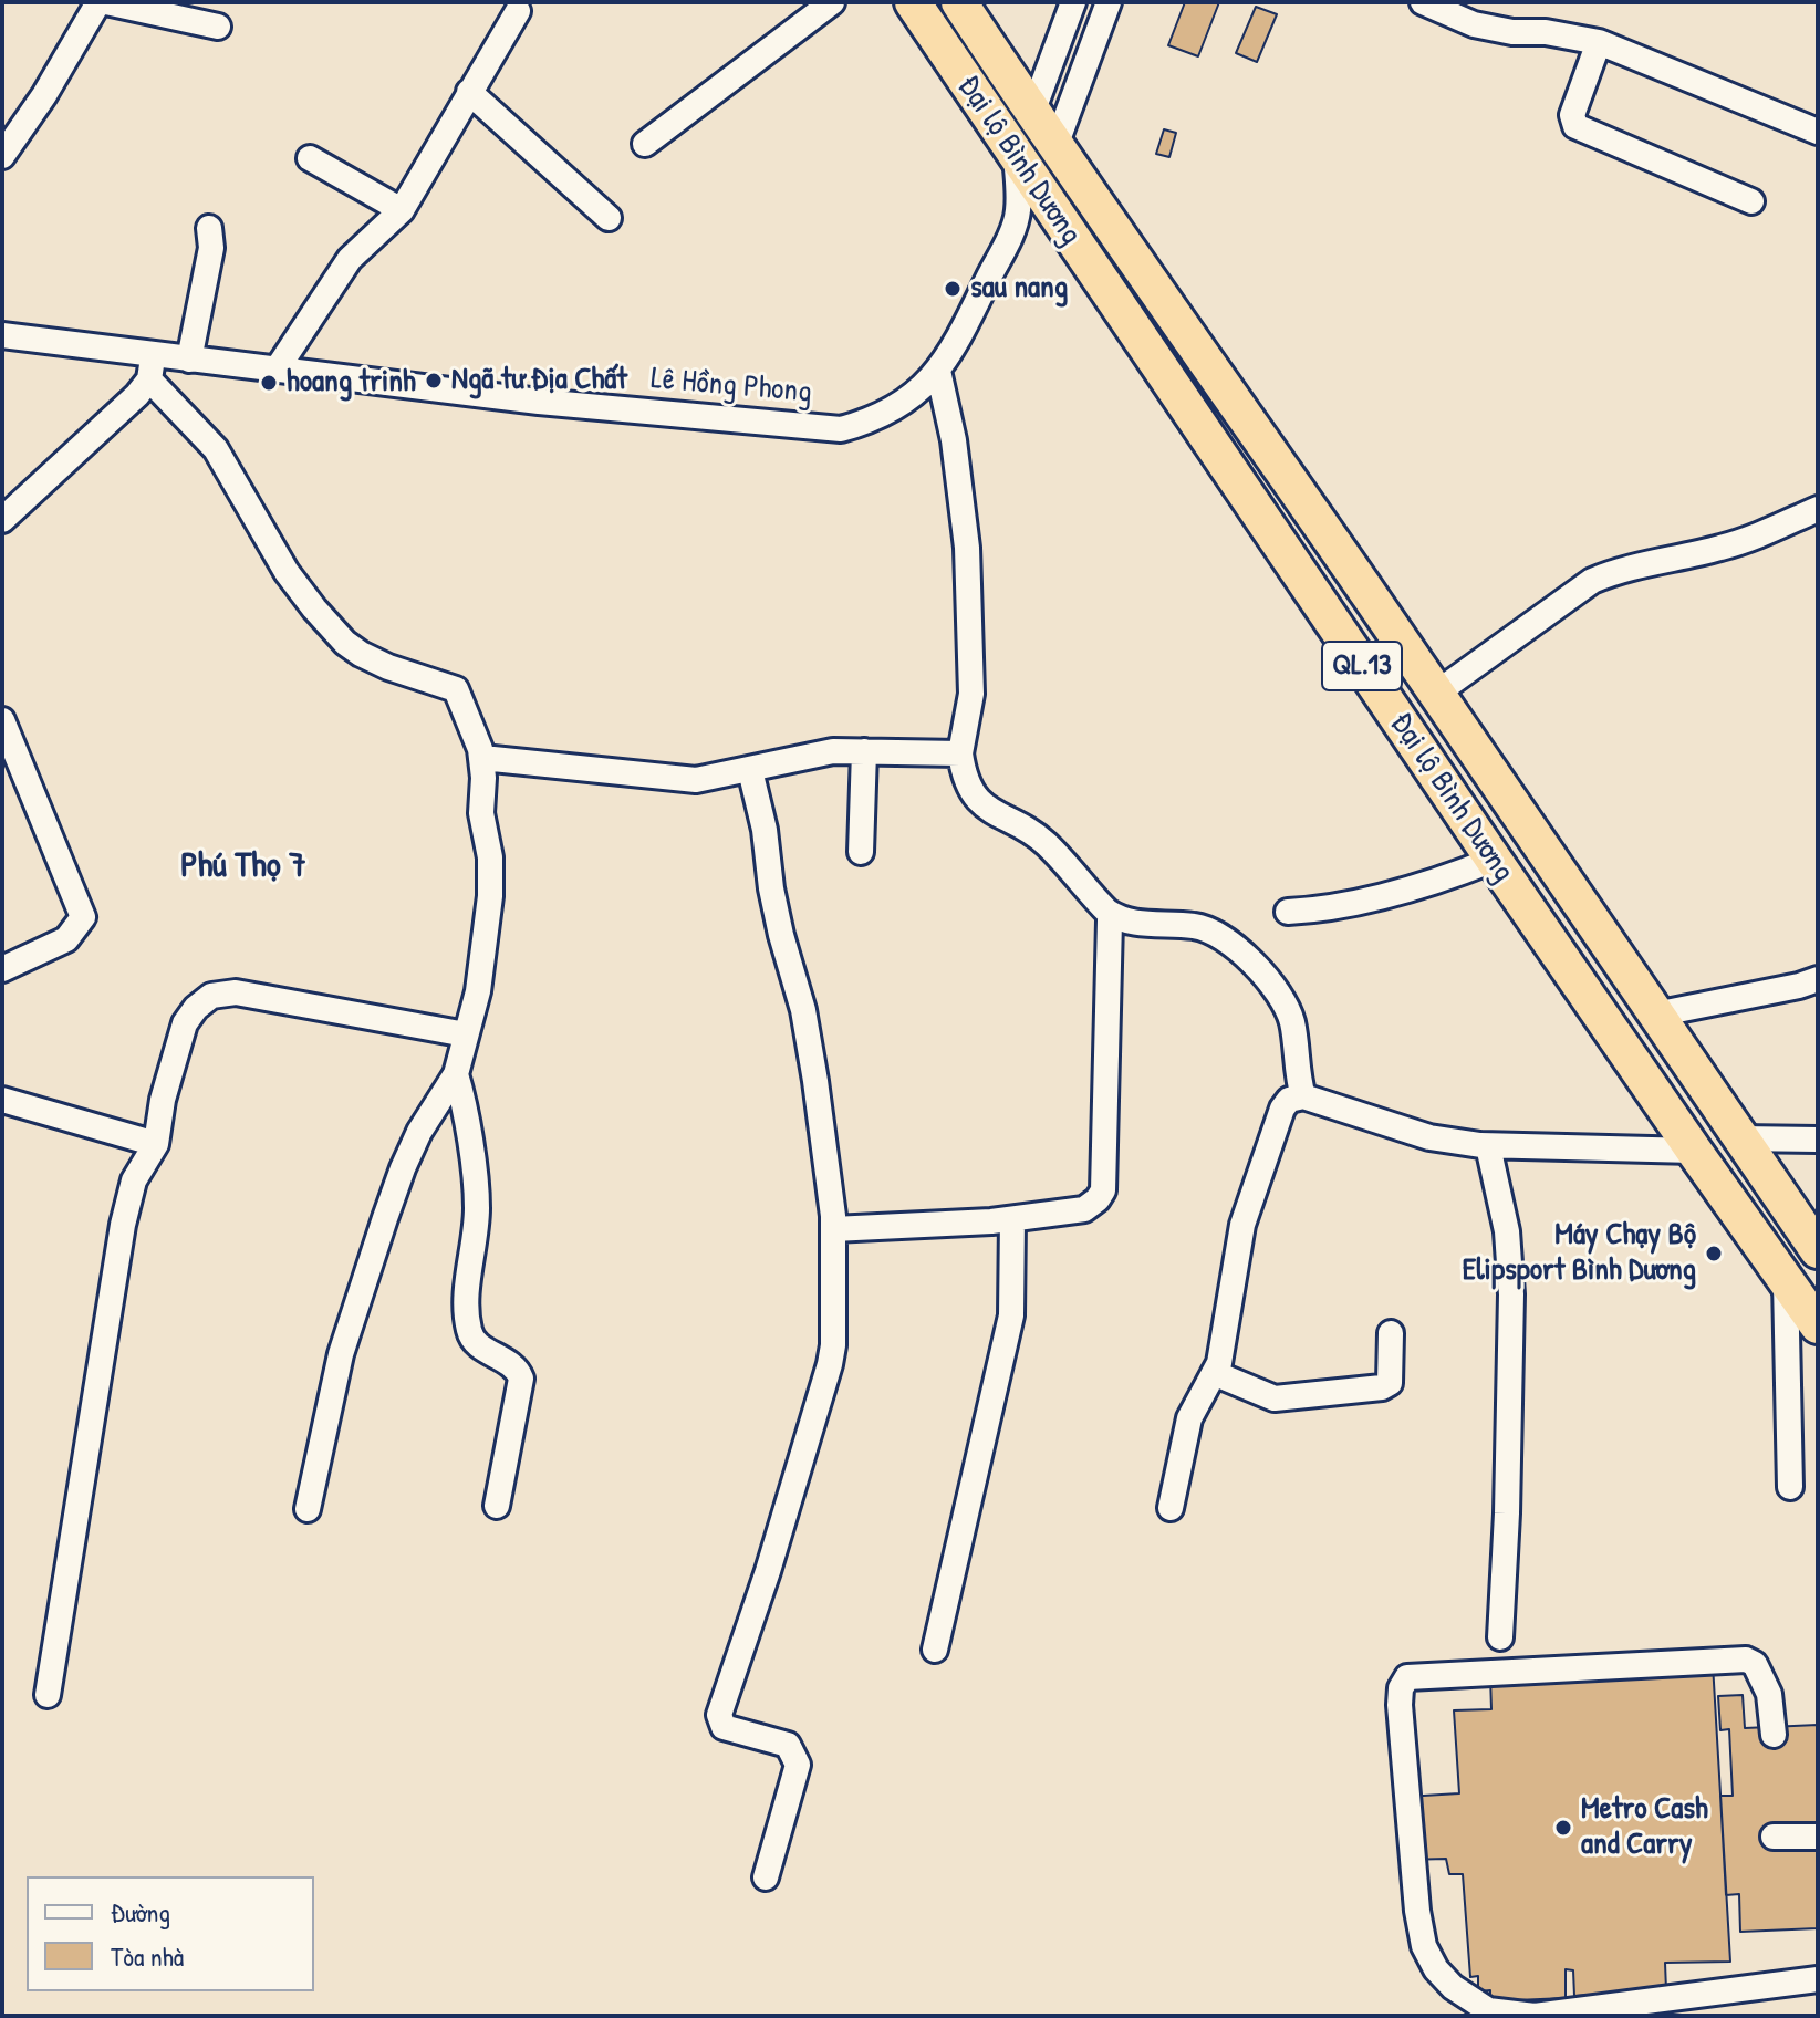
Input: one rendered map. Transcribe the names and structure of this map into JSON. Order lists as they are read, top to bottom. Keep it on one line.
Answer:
{"streets":{"highway":["Đại lộ Bình Dương","QL.13"],"street":["Lê Hồng Phong"]},"crossings":[["Đại lộ Bình Dương","Lê Hồng Phong"]],"districts":["Phú Thọ 7"],"places":["sau nang","Ngã tư Địa Chất","hoang trinh","Máy Chạy Bộ Elipsport Bình Dương","Metro Cash and Carry"],"legend":["Đường","Tòa nhà"]}
